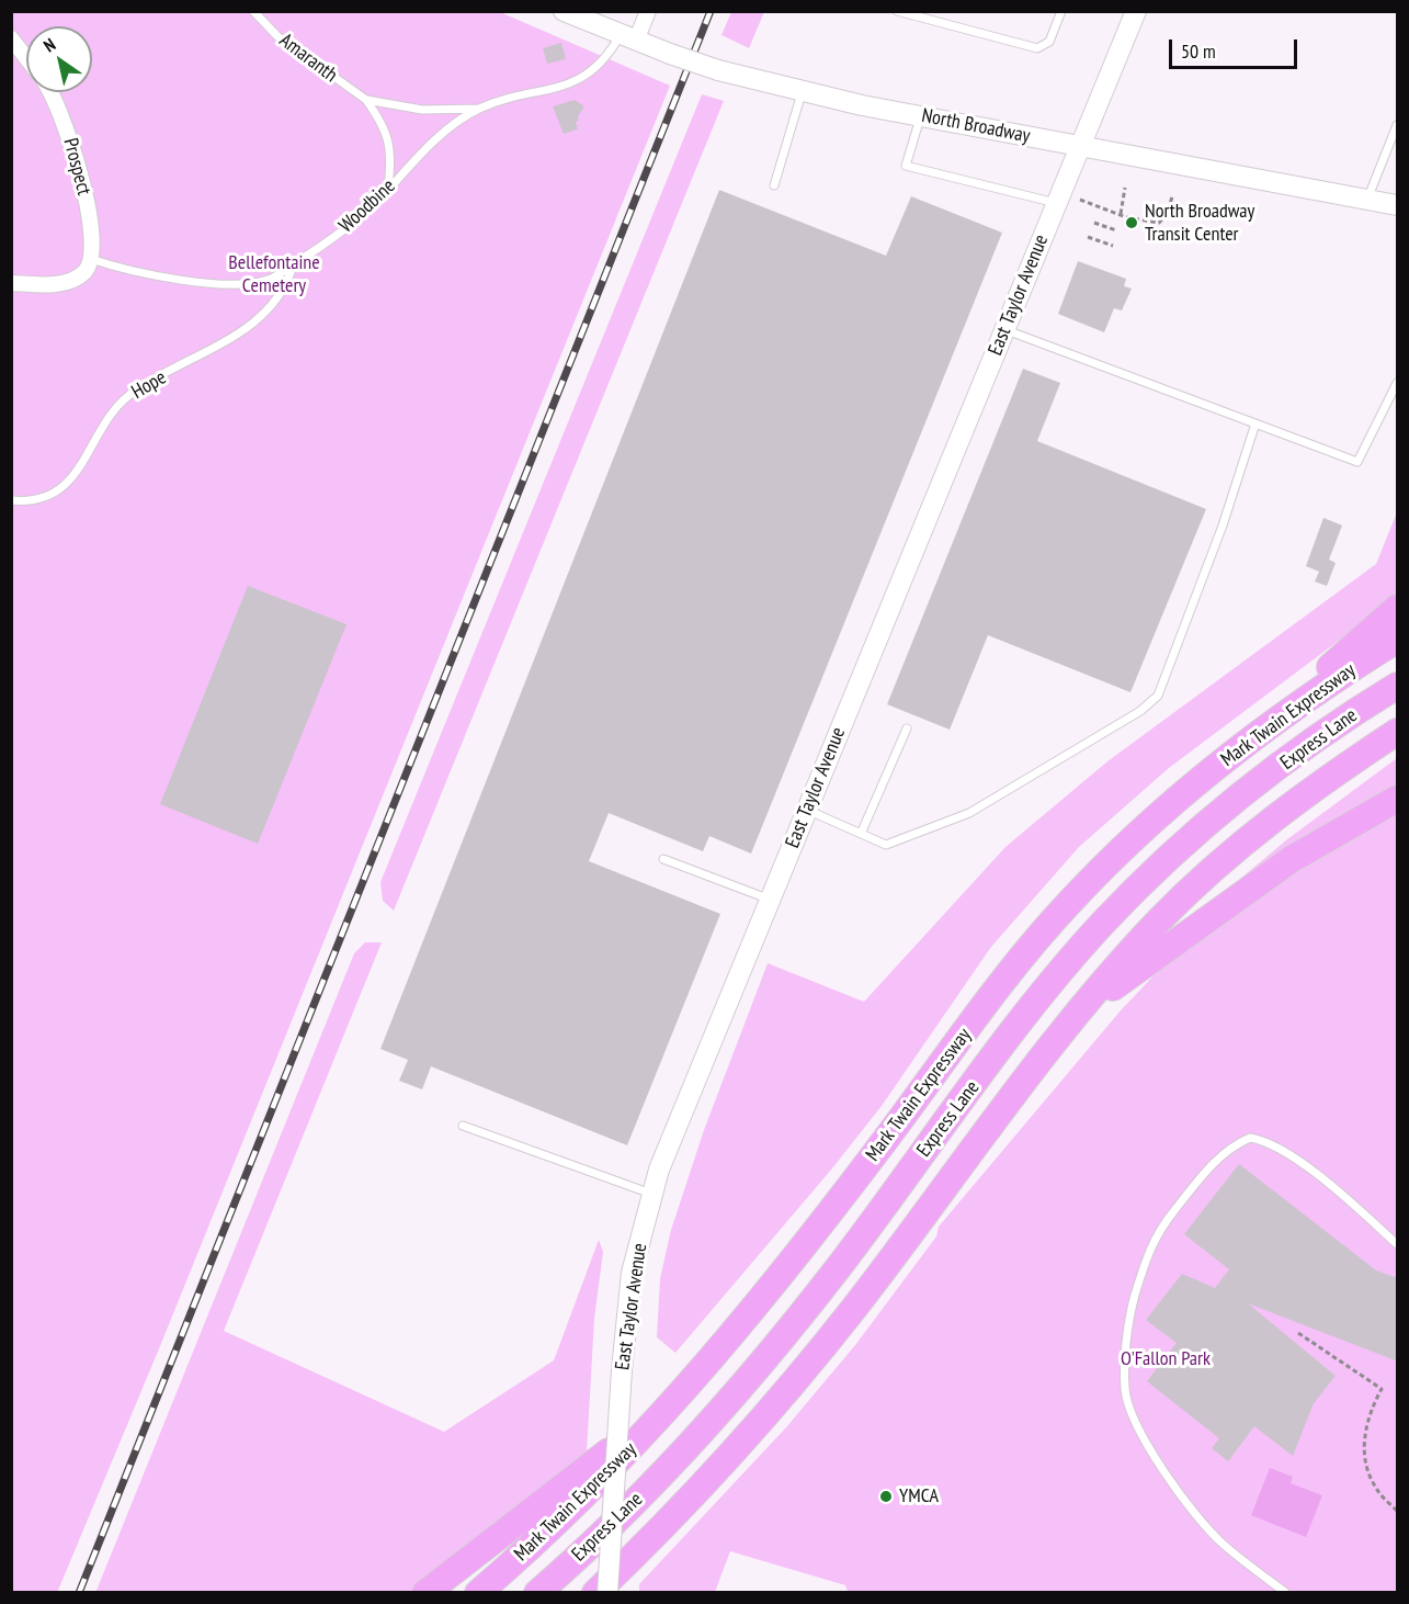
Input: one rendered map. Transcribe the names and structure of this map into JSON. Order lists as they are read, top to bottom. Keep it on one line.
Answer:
{"streets":{"highway":["Mark Twain Expressway","Express Lane"],"street":["North Broadway","Prospect","East Taylor Avenue"],"lane":["Amaranth","Woodbine","Hope"]},"crossings":[["Amaranth","Woodbine"],["North Broadway","Woodbine"],["North Broadway","East Taylor Avenue"],["Prospect","Woodbine"],["Woodbine","Hope"]],"parks":["Bellefontaine Cemetery","O'Fallon Park"],"places":["North Broadway Transit Center","YMCA"],"scale_bar":"50 m","north":"top left"}
